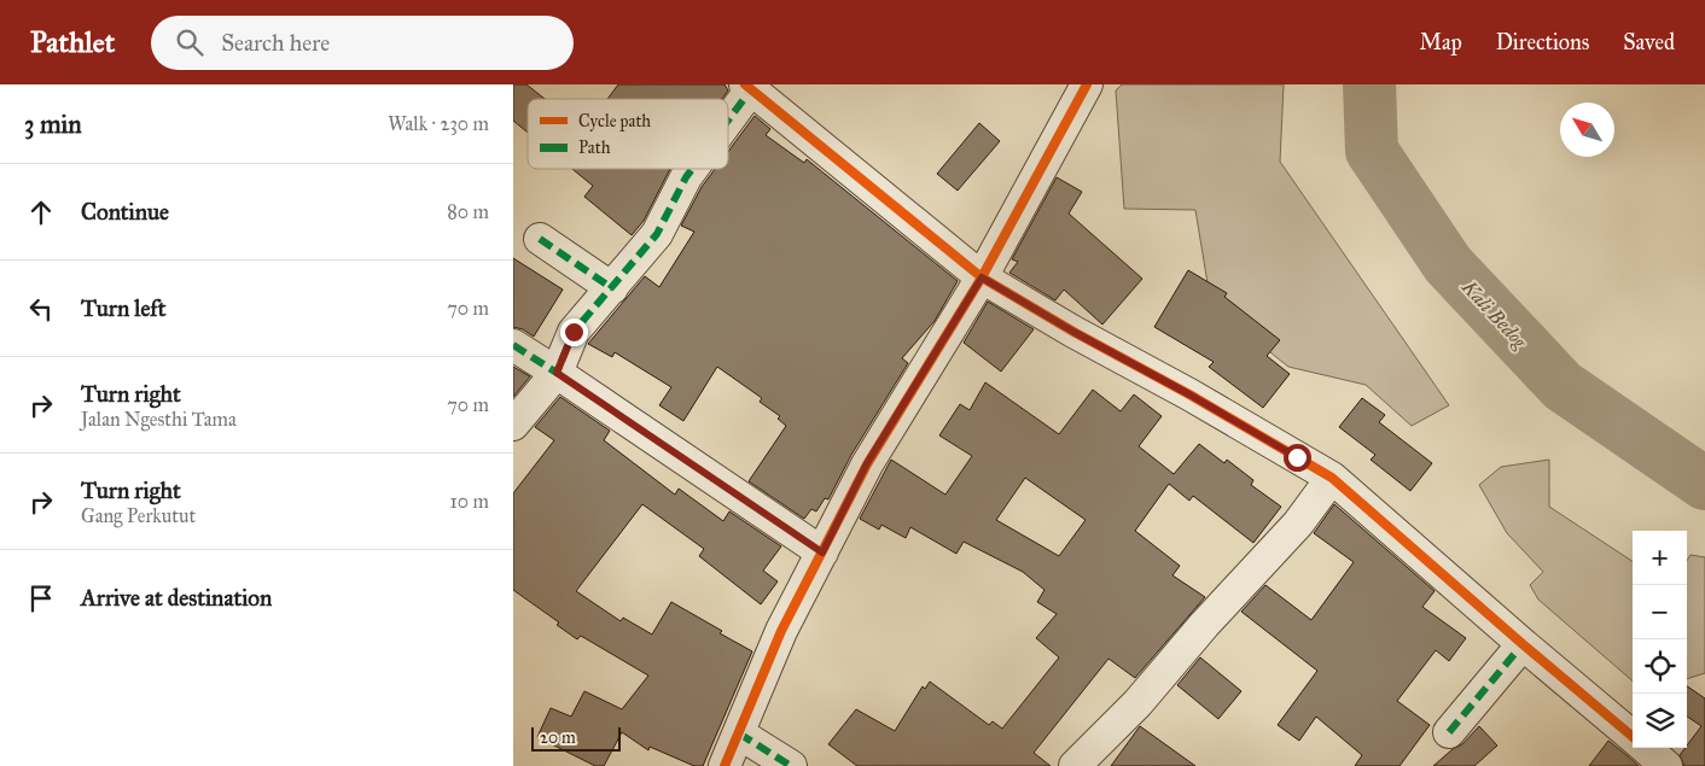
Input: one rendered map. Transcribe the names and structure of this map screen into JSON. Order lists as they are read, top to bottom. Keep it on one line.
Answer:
{"water":["Kali Bedog"],"legend":["Cycle path","Path"],"scale_bar":"20 m","north":"top left","page":{"header":"Pathlet","search":"Search here","nav":["Map","Directions","Saved"],"heading":["3 min","Walk · 230 m"],"list":[["Continue","80 m"],["Turn left","70 m"],["Turn right","Jalan Ngesthi Tama","70 m"],["Turn right","Gang Perkutut","10 m"],"Arrive at destination"],"map_buttons":["+","−"],"scale":"20 m"}}
